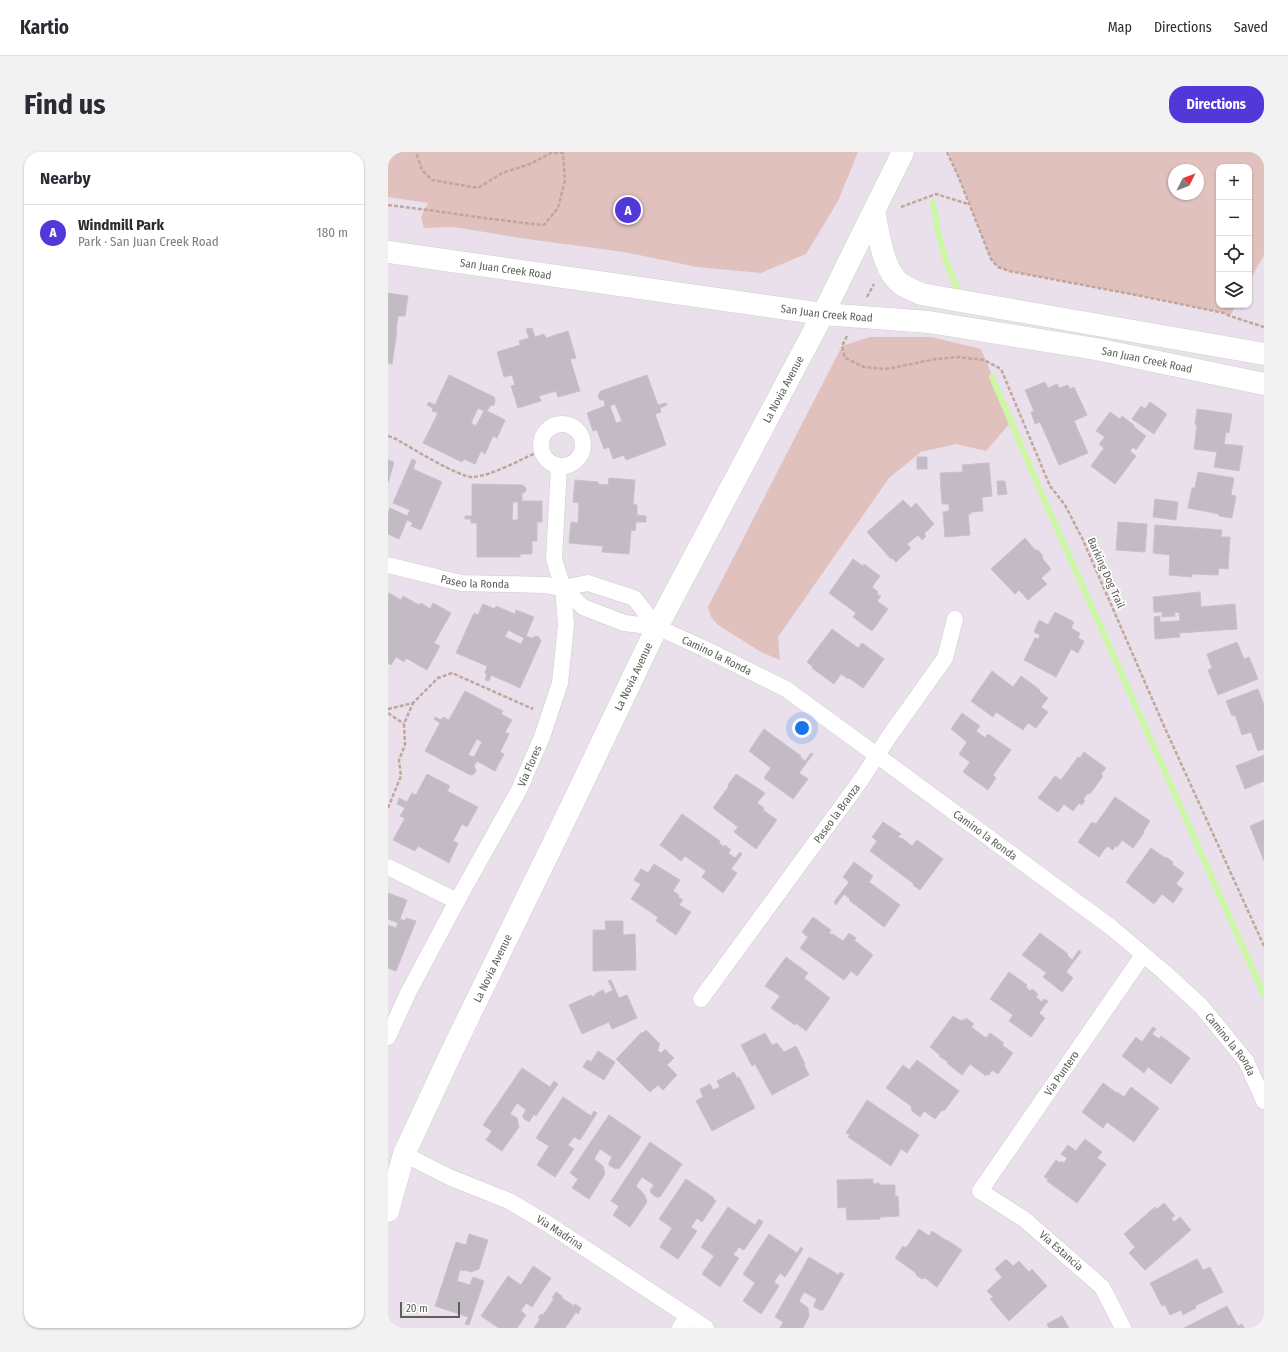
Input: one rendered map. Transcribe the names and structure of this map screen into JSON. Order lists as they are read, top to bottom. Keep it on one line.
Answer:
{"streets":{"main road":["San Juan Creek Road","La Novia Avenue"],"street":["Paseo la Ronda","Camino la Ronda","Via Flores","Paseo la Branza","Via Puntero","Via Madrina","Via Estancia"],"path":["Barking Dog Trail"]},"crossings":[["San Juan Creek Road","La Novia Avenue"],["La Novia Avenue","Camino la Ronda"],["La Novia Avenue","Via Madrina"],["Paseo la Ronda","Camino la Ronda"],["Paseo la Ronda","Via Flores"],["Camino la Ronda","Via Flores"],["Camino la Ronda","Paseo la Branza"],["Camino la Ronda","Via Puntero"],["Via Puntero","Via Estancia"]],"scale_bar":"20 m","north":"top right","page":{"header":"Kartio","nav":["Map","Directions","Saved"],"buttons":"Directions","title":"Find us","heading":"Nearby","map_buttons":["+","−"],"pins":"A","list":[{"mark":"A","name":"Windmill Park","note":"Park · San Juan Creek Road","value":"180 m"}],"scale":"20 m"}}
